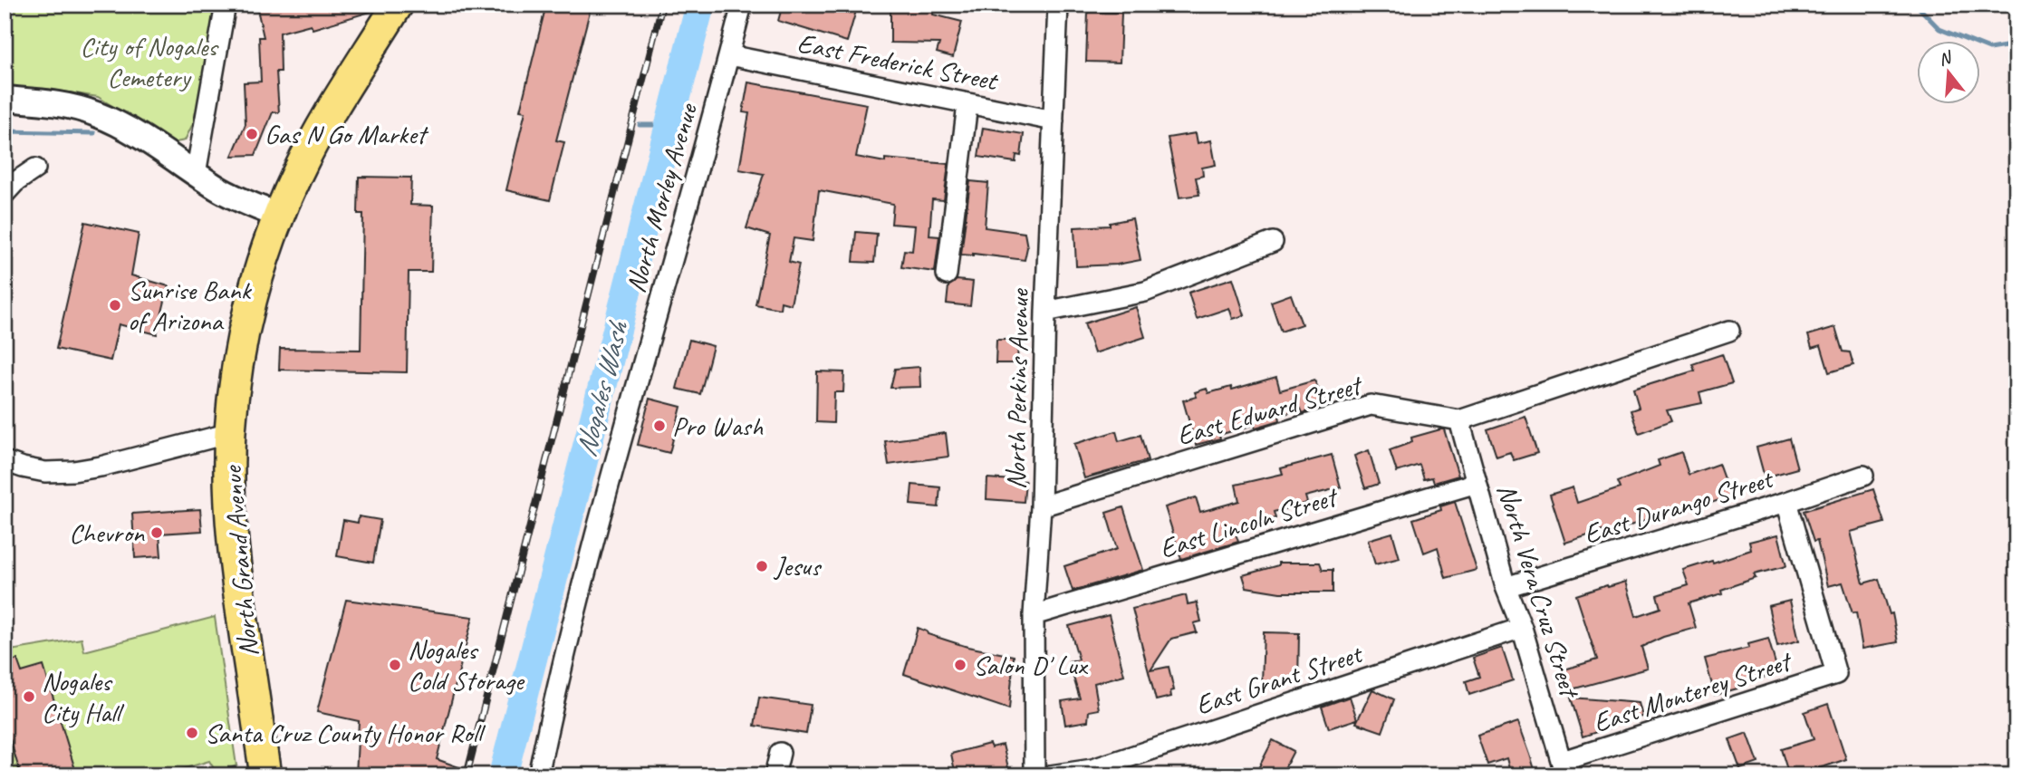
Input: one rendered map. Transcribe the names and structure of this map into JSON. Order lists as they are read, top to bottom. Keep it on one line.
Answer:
{"streets":{"main road":["North Grand Avenue"],"street":["East Frederick Street","North Morley Avenue","North Perkins Avenue","East Edward Street","East Durango Street","East Lincoln Street","North Vera Cruz Street","East Grant Street","East Monterey Street"]},"crossings":[["East Frederick Street","North Morley Avenue"],["East Frederick Street","North Perkins Avenue"],["North Perkins Avenue","East Edward Street"],["North Perkins Avenue","East Lincoln Street"],["East Edward Street","North Vera Cruz Street"],["East Durango Street","North Vera Cruz Street"],["East Durango Street","East Monterey Street"],["East Lincoln Street","North Vera Cruz Street"],["North Vera Cruz Street","East Grant Street"],["North Vera Cruz Street","East Monterey Street"]],"water":["Nogales Wash"],"parks":["City of Nogales Cemetery"],"places":["Gas N Go Market","Sunrise Bank of Arizona","Pro Wash","Chevron","Jesus","Nogales Cold Storage","Salon D' Lux","Nogales City Hall","Santa Cruz County Honor Roll"],"north":"top"}
